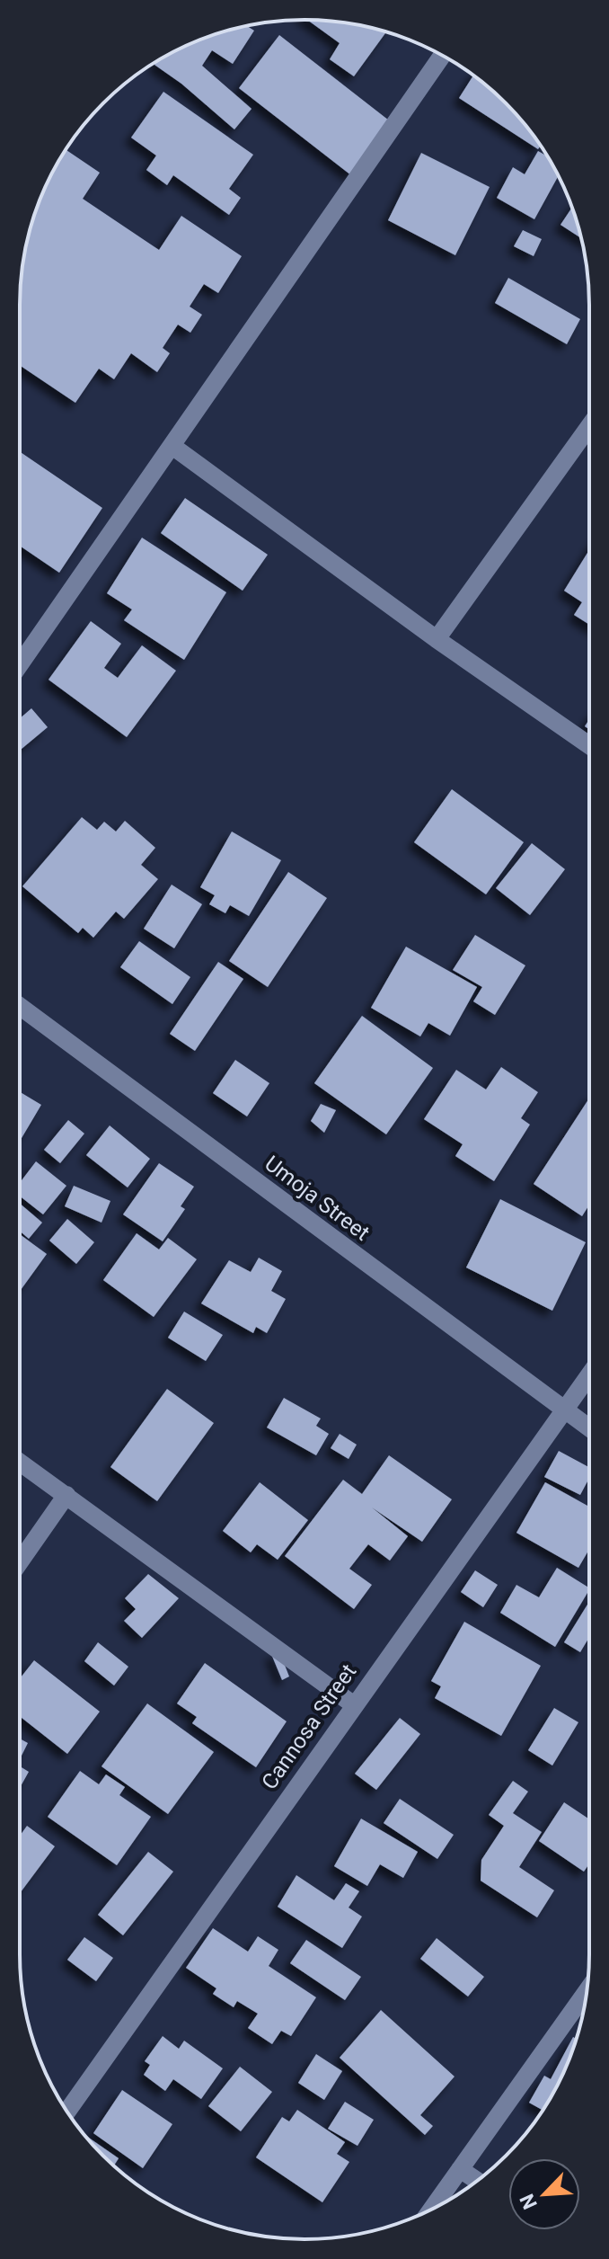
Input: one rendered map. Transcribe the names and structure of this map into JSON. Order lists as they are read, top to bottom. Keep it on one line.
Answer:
{"streets":{"street":["Umoja Street","Cannosa Street"]},"crossings":[["Umoja Street","Cannosa Street"]],"north":"bottom left"}
